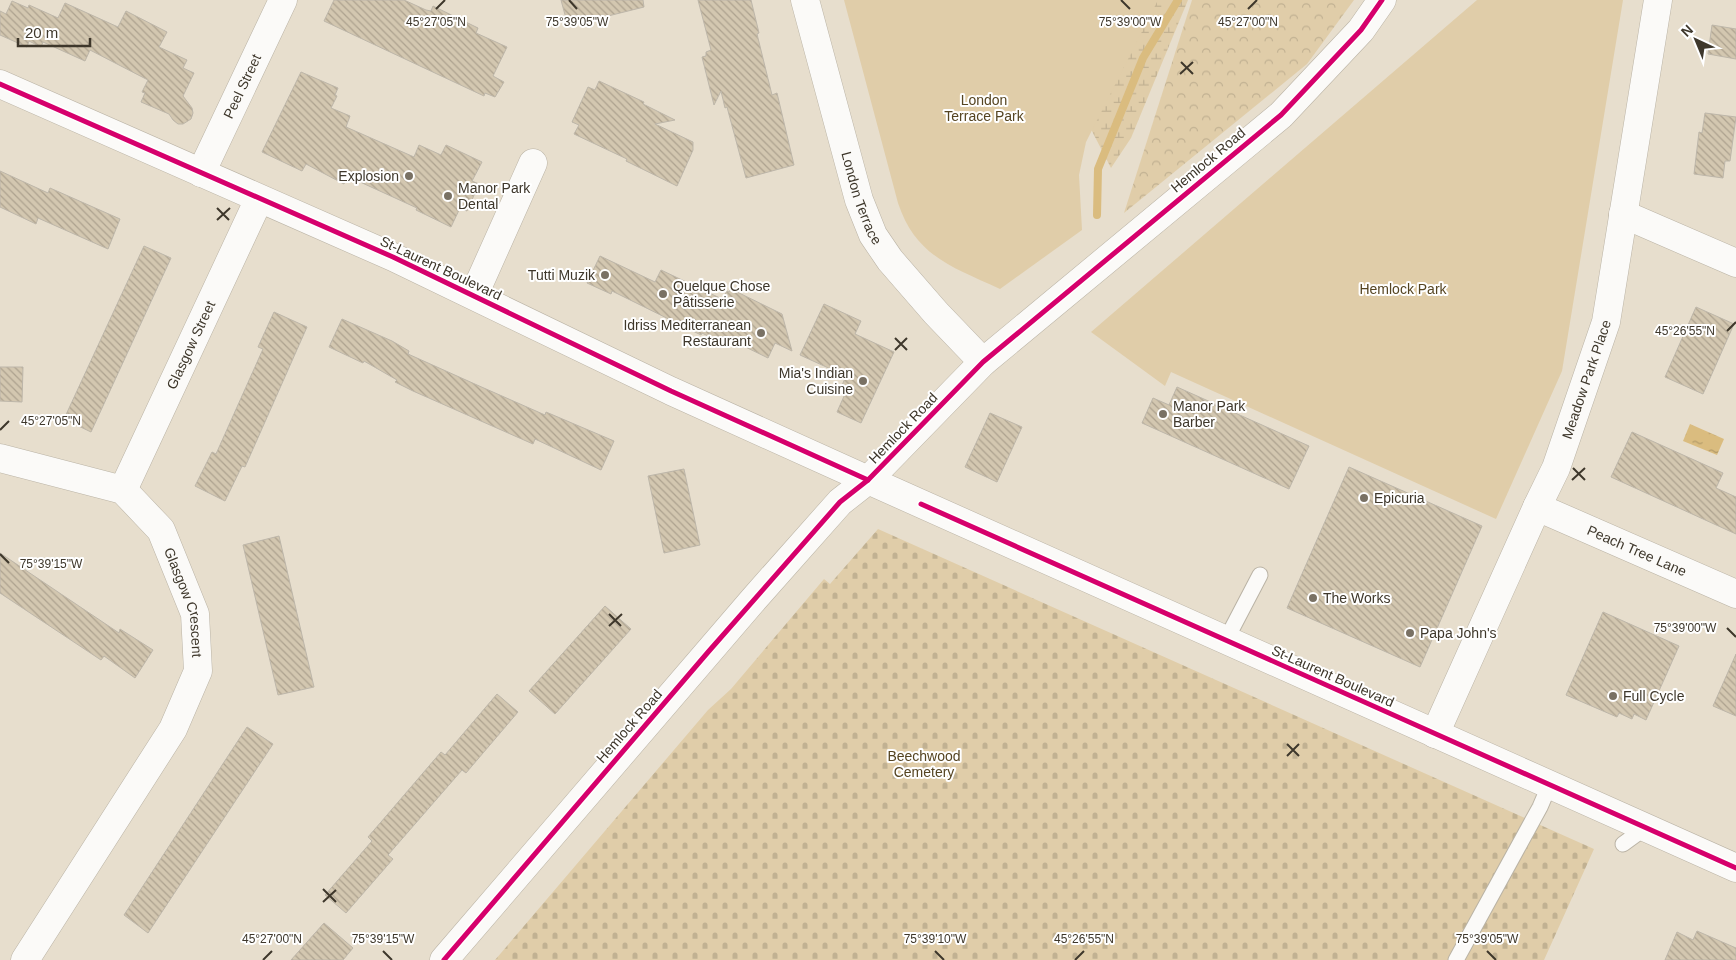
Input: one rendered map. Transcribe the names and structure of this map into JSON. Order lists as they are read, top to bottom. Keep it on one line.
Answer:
{"streets":{"street":["Peel Street","Hemlock Road","London Terrace","St-Laurent Boulevard","Glasgow Street","Meadow Park Place","Peach Tree Lane","Glasgow Crescent"]},"crossings":[["Peel Street","St-Laurent Boulevard"],["Hemlock Road","London Terrace"],["Hemlock Road","St-Laurent Boulevard"],["St-Laurent Boulevard","Glasgow Street"],["St-Laurent Boulevard","Meadow Park Place"],["Glasgow Street","Glasgow Crescent"],["Meadow Park Place","Peach Tree Lane"]],"parks":["London Terrace Park","Hemlock Park","Beechwood Cemetery"],"places":["Explosion","Manor Park Dental","Tutti Muzik","Quelque Chose Pâtisserie","Idriss Mediterranean Restaurant","Mia's Indian Cuisine","Manor Park Barber","Epicuria","The Works","Papa John's","Full Cycle"],"scale_bar":"20 m","north":"top left","coordinates":["45°27'05\"N","45°27'00\"N","75°39'00\"W","75°39'05\"W","45°26'55\"N","75°39'15\"W","75°39'10\"W"]}
